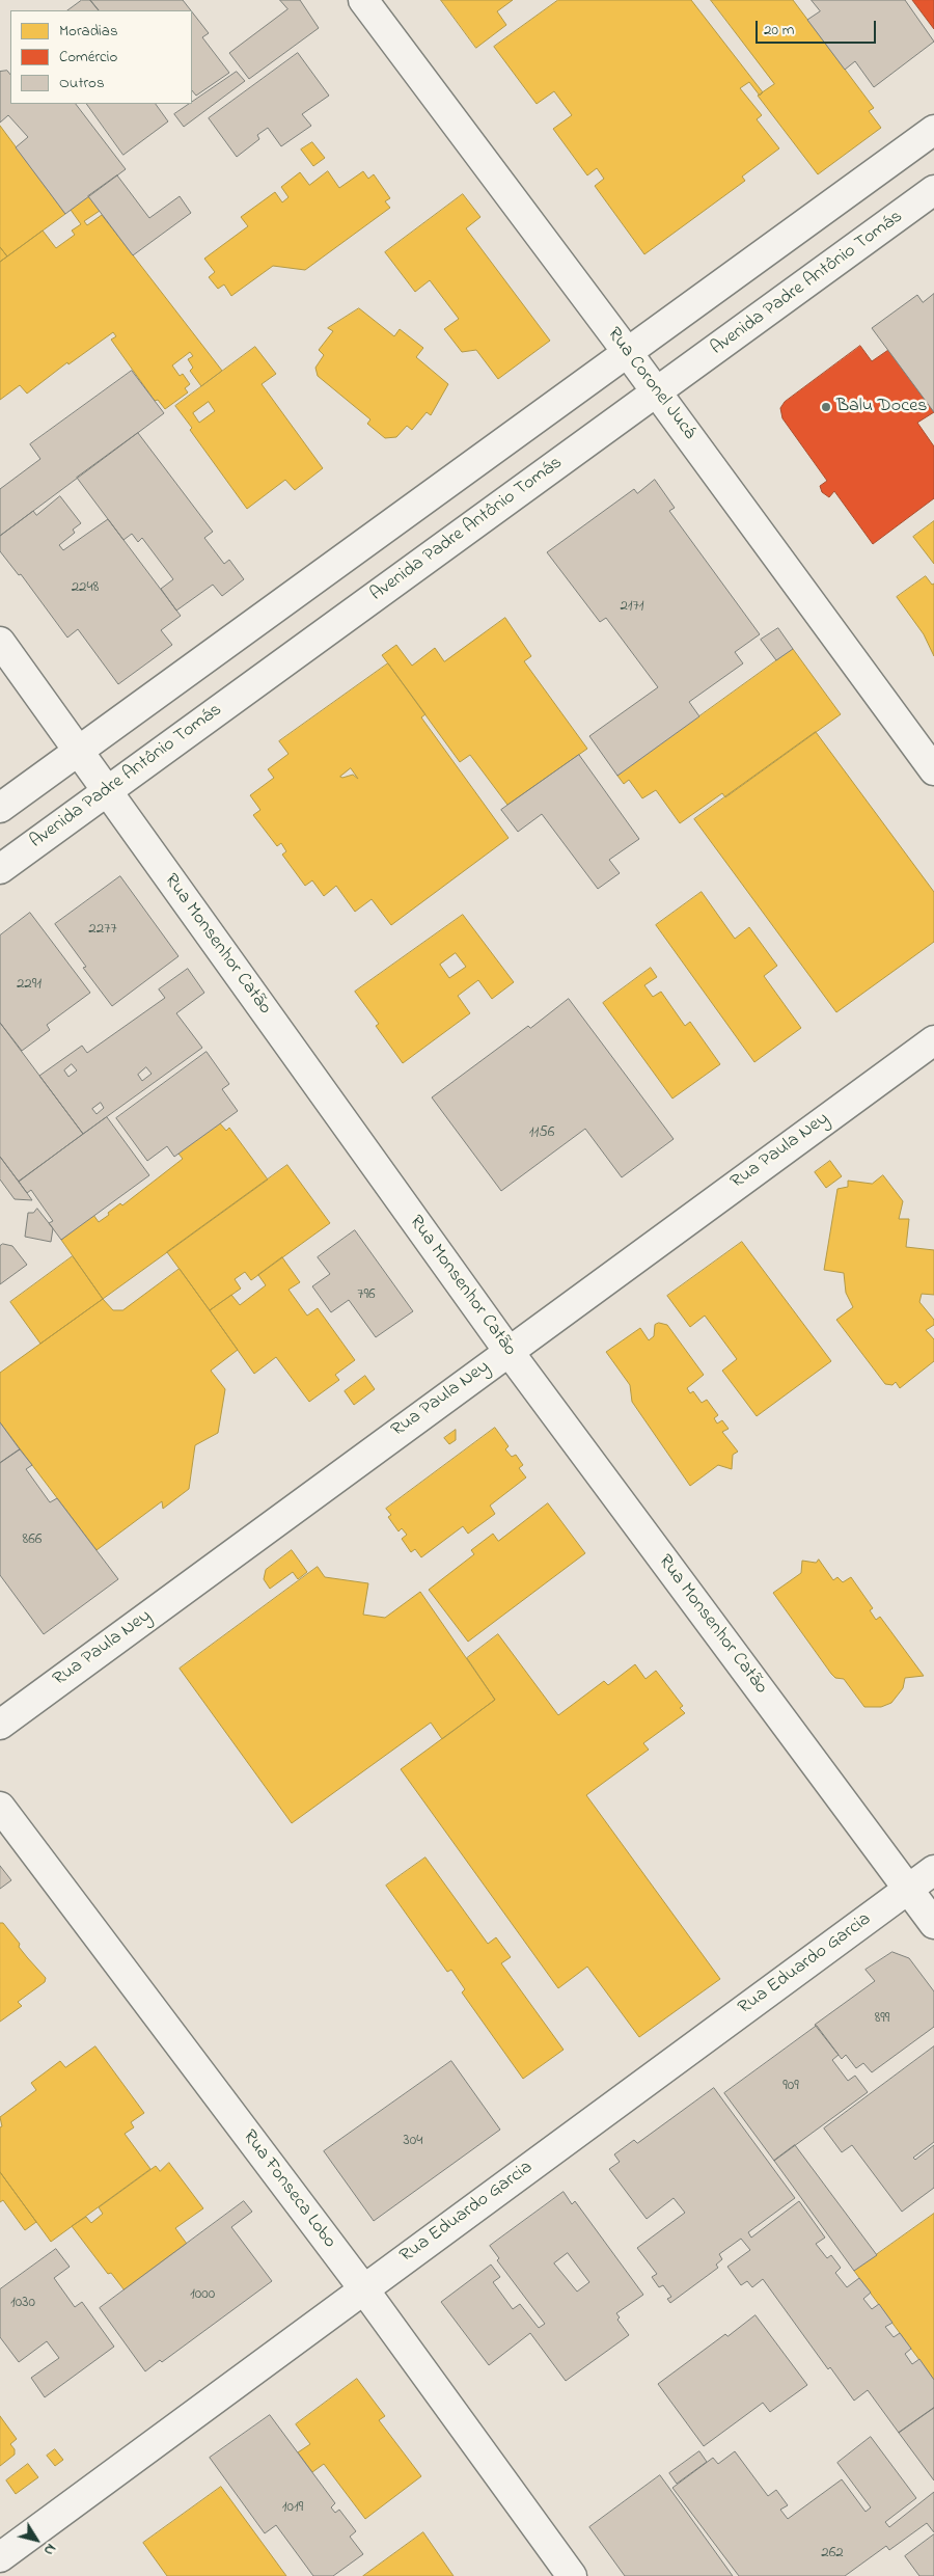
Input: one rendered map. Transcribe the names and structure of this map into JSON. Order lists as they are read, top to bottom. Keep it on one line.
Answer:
{"streets":{"street":["Avenida Padre Antônio Tomás","Rua Coronel Jucá","Rua Monsenhor Catão","Rua Paula Ney","Rua Eduardo Garcia","Rua Fonseca Lobo"]},"crossings":[["Avenida Padre Antônio Tomás","Rua Coronel Jucá"],["Avenida Padre Antônio Tomás","Rua Monsenhor Catão"],["Rua Monsenhor Catão","Rua Paula Ney"],["Rua Monsenhor Catão","Rua Eduardo Garcia"],["Rua Eduardo Garcia","Rua Fonseca Lobo"]],"places":["Balu Doces"],"house_numbers":["2248","2171","2277","2291","1156","796","866","899","909","304","1000","1030","1019","262"],"legend":["Moradias","Comércio","Outros"],"scale_bar":"20 m","north":"bottom right"}
